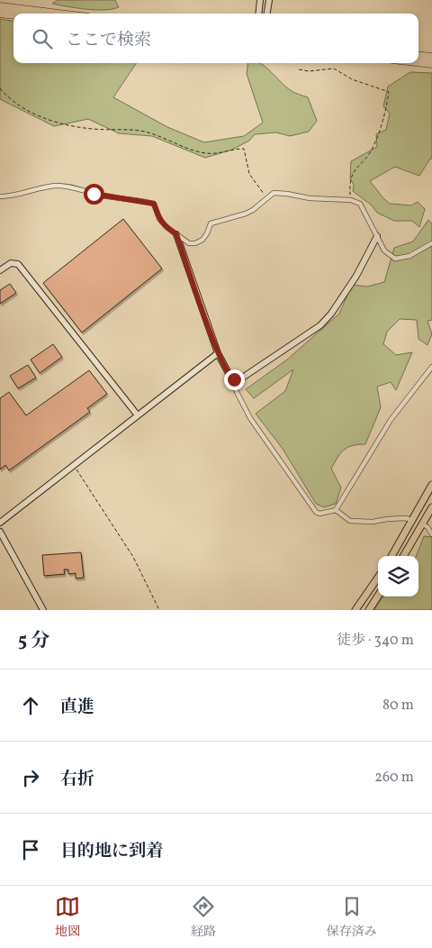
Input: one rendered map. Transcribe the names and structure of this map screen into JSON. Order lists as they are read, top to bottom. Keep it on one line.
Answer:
{"page":{"search":"ここで検索","heading":["5 分","徒歩 · 340 m"],"list":[["直進","80 m"],["右折","260 m"],"目的地に到着"],"nav":["地図","経路","保存済み"]}}
